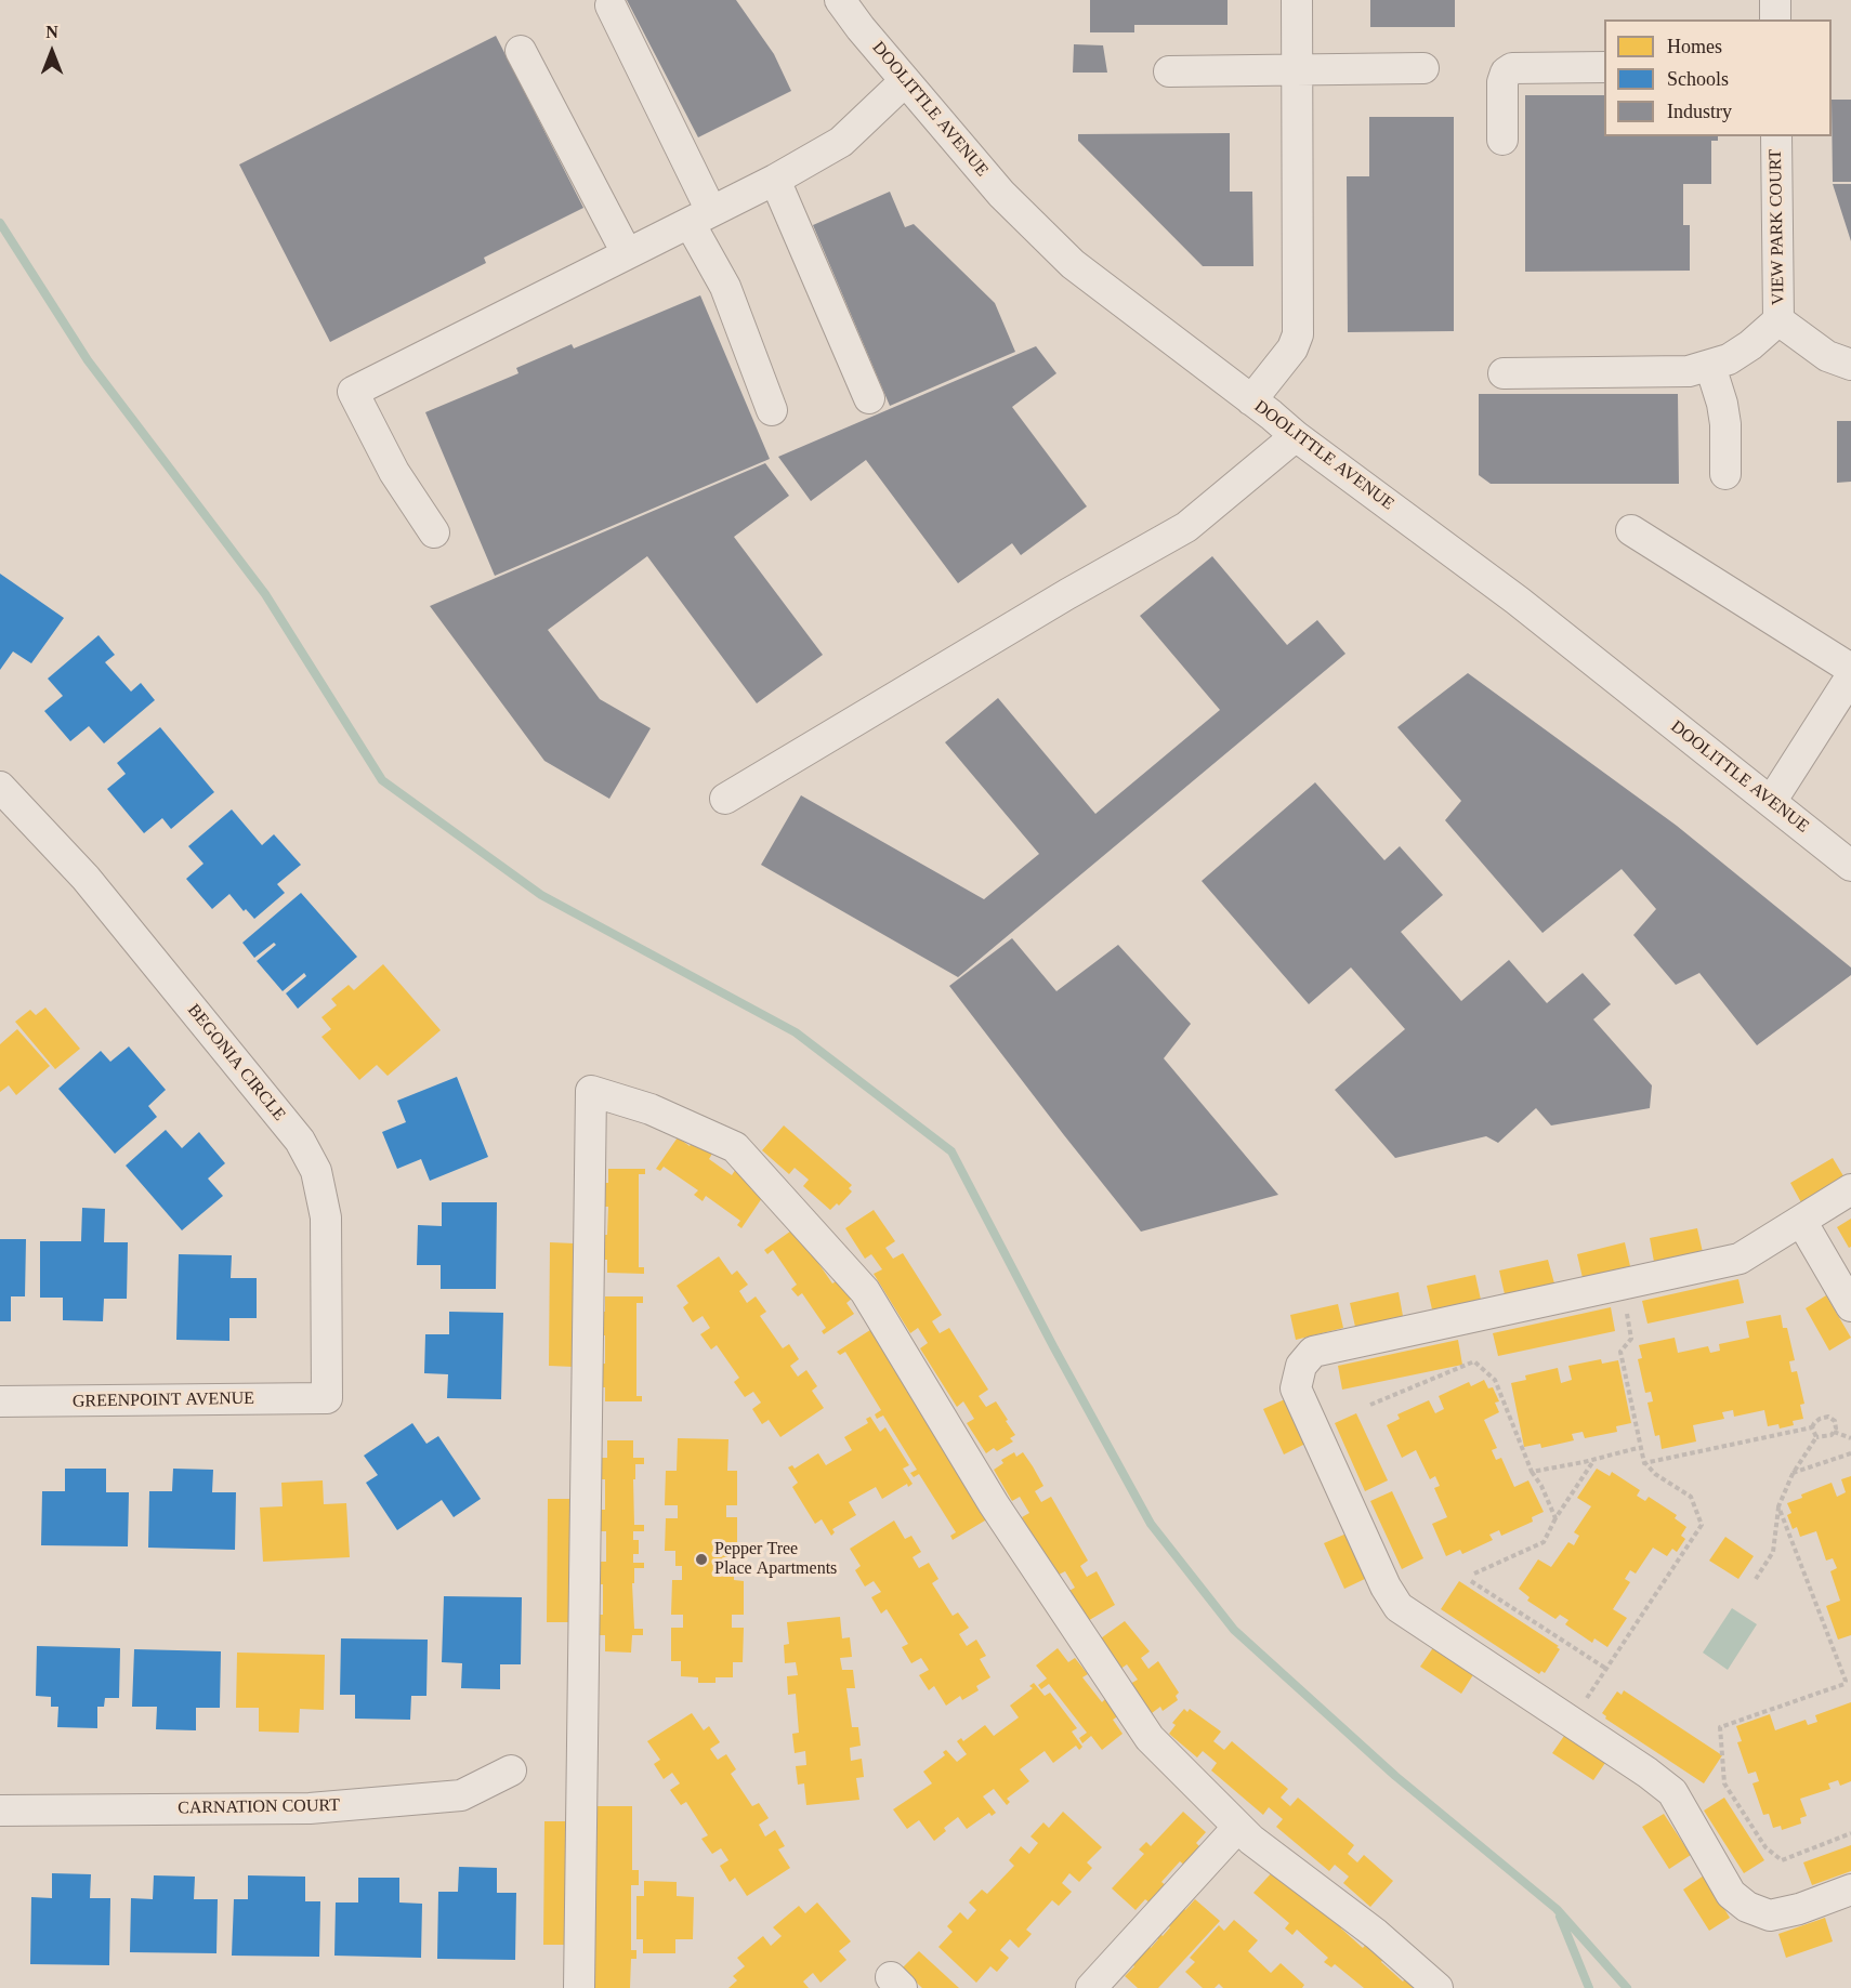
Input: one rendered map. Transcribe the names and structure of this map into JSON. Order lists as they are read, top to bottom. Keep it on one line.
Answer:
{"streets":{"street":["DOOLITTLE AVENUE","VIEW PARK COURT","BEGONIA CIRCLE","GREENPOINT AVENUE","CARNATION COURT"]},"crossings":[["BEGONIA CIRCLE","GREENPOINT AVENUE"]],"places":["Pepper Tree Place Apartments"],"legend":["Homes","Schools","Industry"],"north":"top"}
